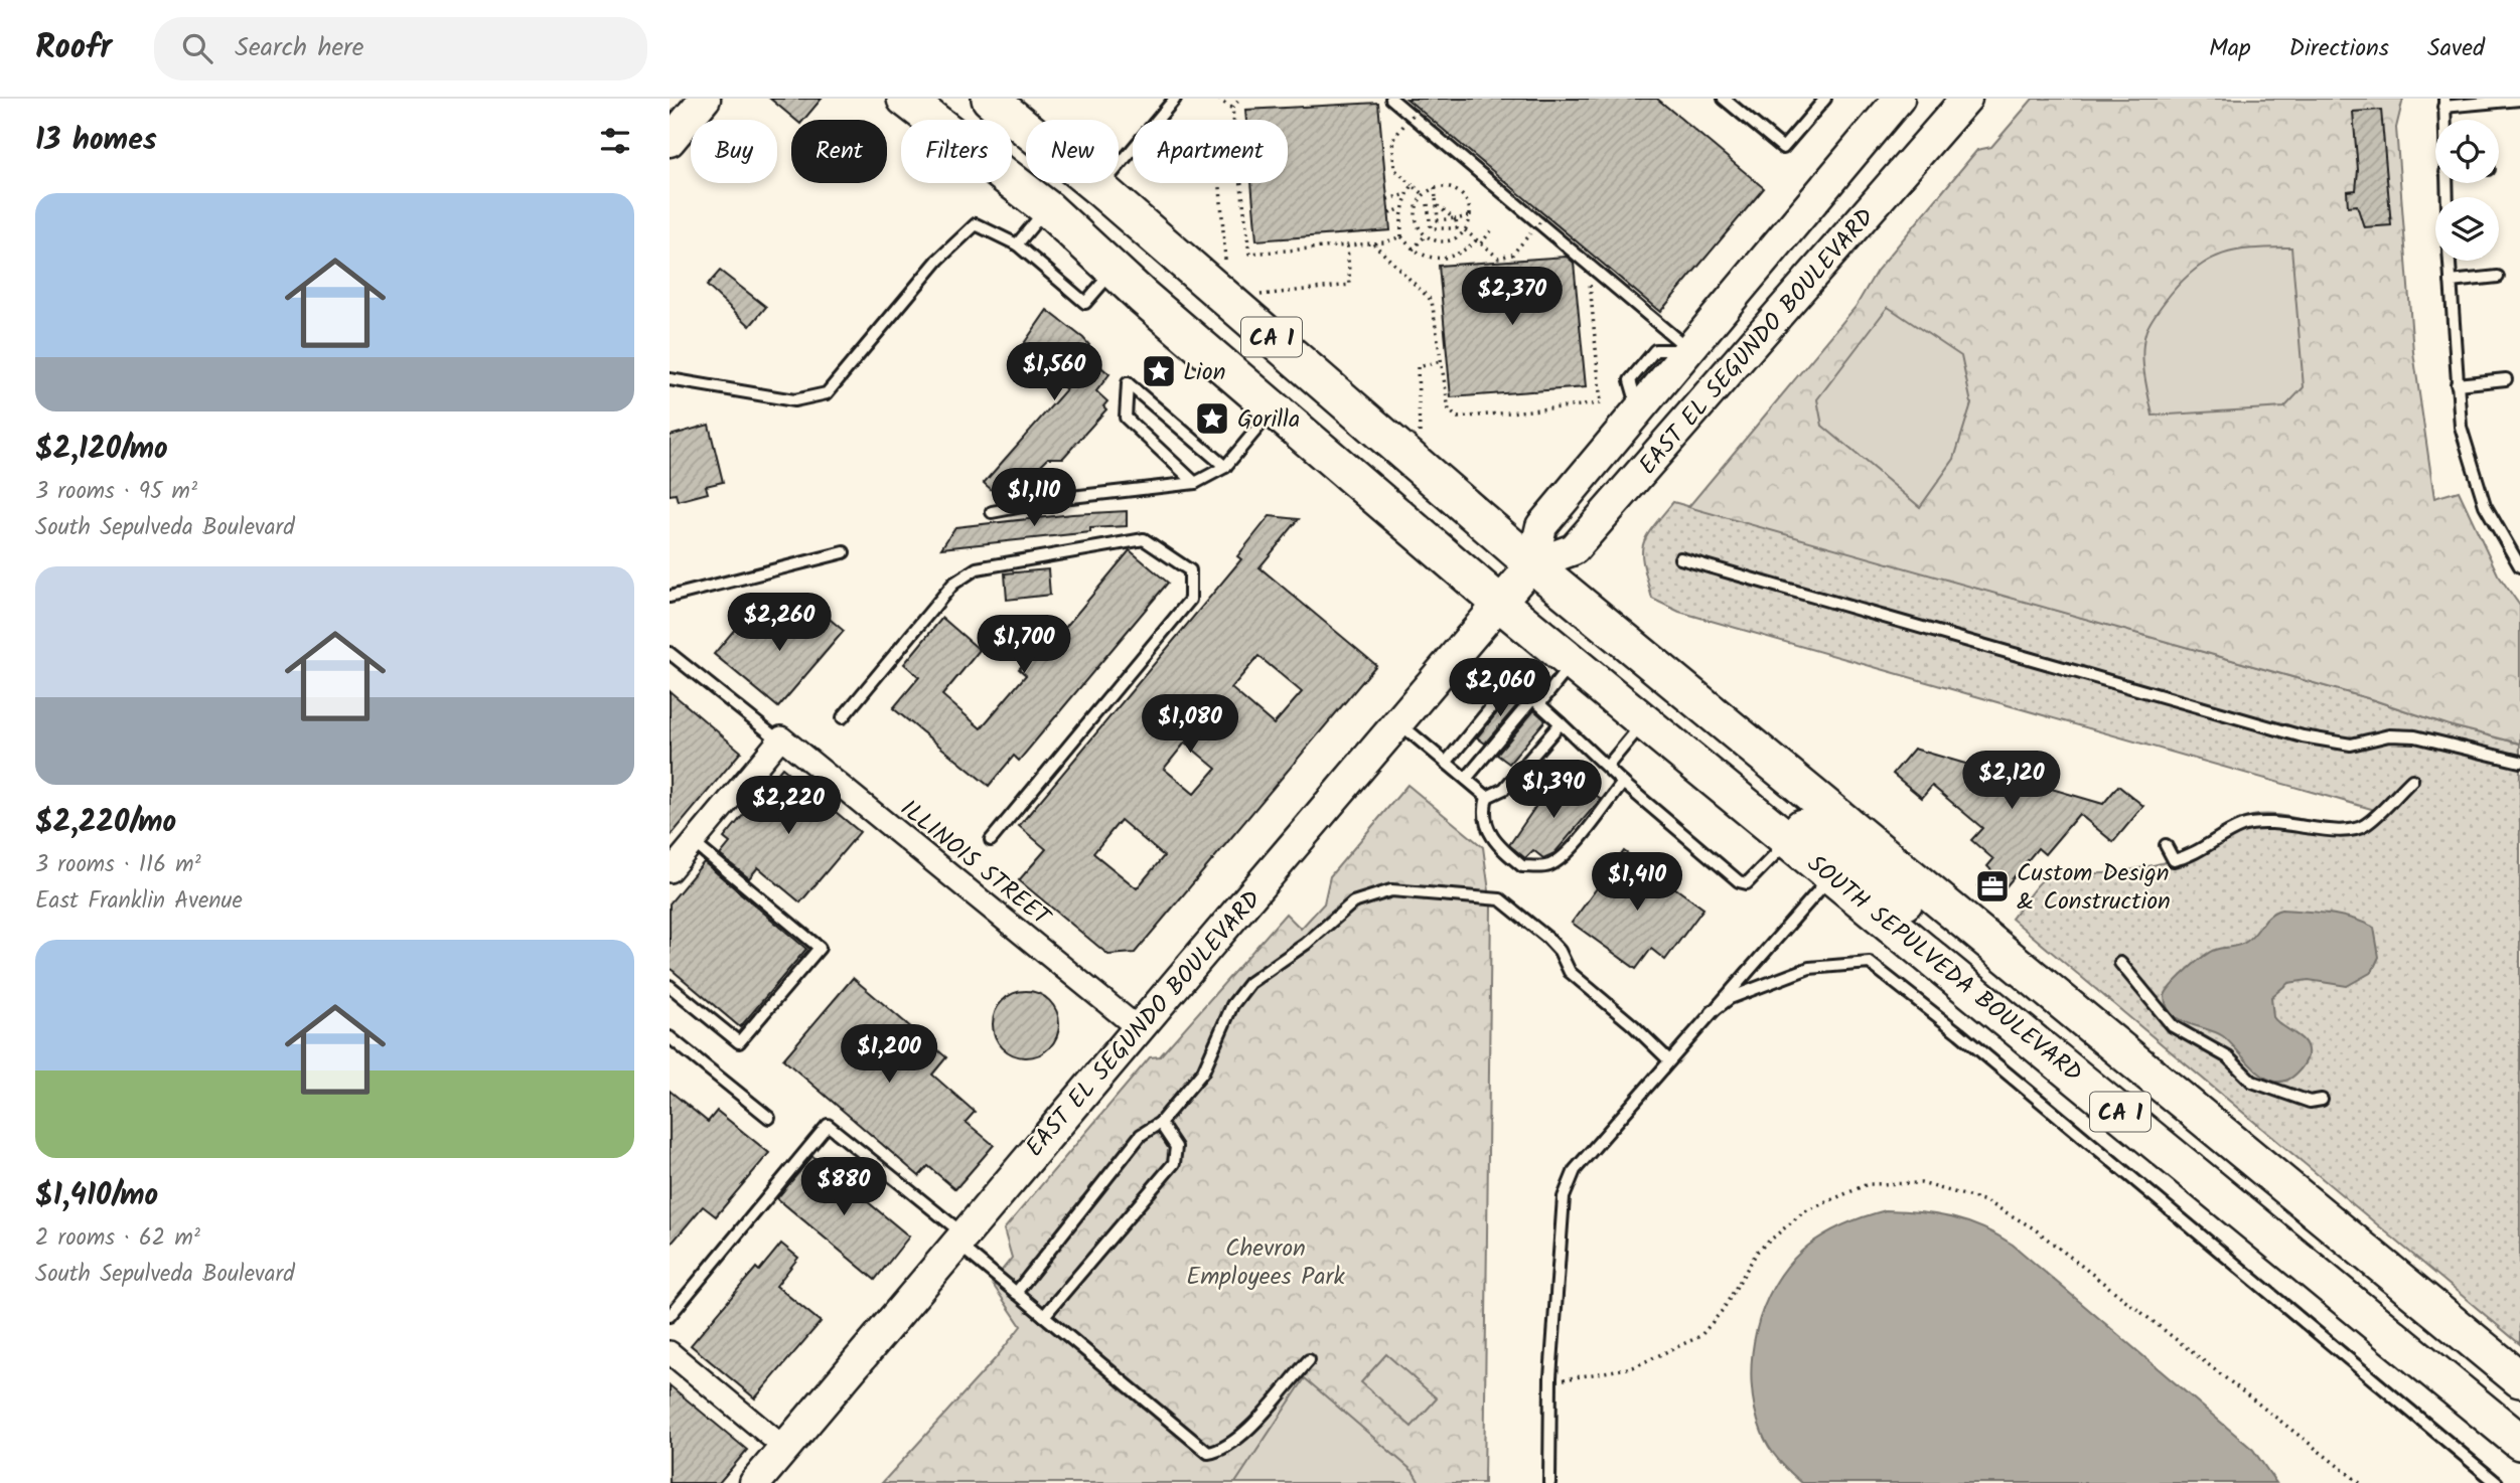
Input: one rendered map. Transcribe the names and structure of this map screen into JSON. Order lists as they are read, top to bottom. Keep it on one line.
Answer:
{"streets":{"highway":["CA 1","SOUTH SEPULVEDA BOULEVARD"],"main road":["EAST EL SEGUNDO BOULEVARD"],"street":["ILLINOIS STREET"]},"crossings":[["CA 1","EAST EL SEGUNDO BOULEVARD"],["CA 1","SOUTH SEPULVEDA BOULEVARD"],["EAST EL SEGUNDO BOULEVARD","ILLINOIS STREET"],["EAST EL SEGUNDO BOULEVARD","SOUTH SEPULVEDA BOULEVARD"]],"parks":["Chevron Employees Park"],"places":{"place":["Lion","Gorilla"],"office":["Custom Design & Construction"]},"page":{"header":"Roofr","search":"Search here","nav":["Map","Directions","Saved"],"heading":"13 homes","chip":["Buy","Rent","Filters","New","Apartment"],"list":[{"name":"$2,120/mo","note":"3 rooms · 95 m² · South Sepulveda Boulevard"},{"name":"$2,220/mo","note":"3 rooms · 116 m² · East Franklin Avenue"},{"name":"$1,410/mo","note":"2 rooms · 62 m² · South Sepulveda Boulevard"}],"price":["$2,370","$1,560","$1,110","$2,260","$1,700","$2,060","$1,080","$2,120","$1,390","$2,220","$1,410","$1,200","$880"]}}
